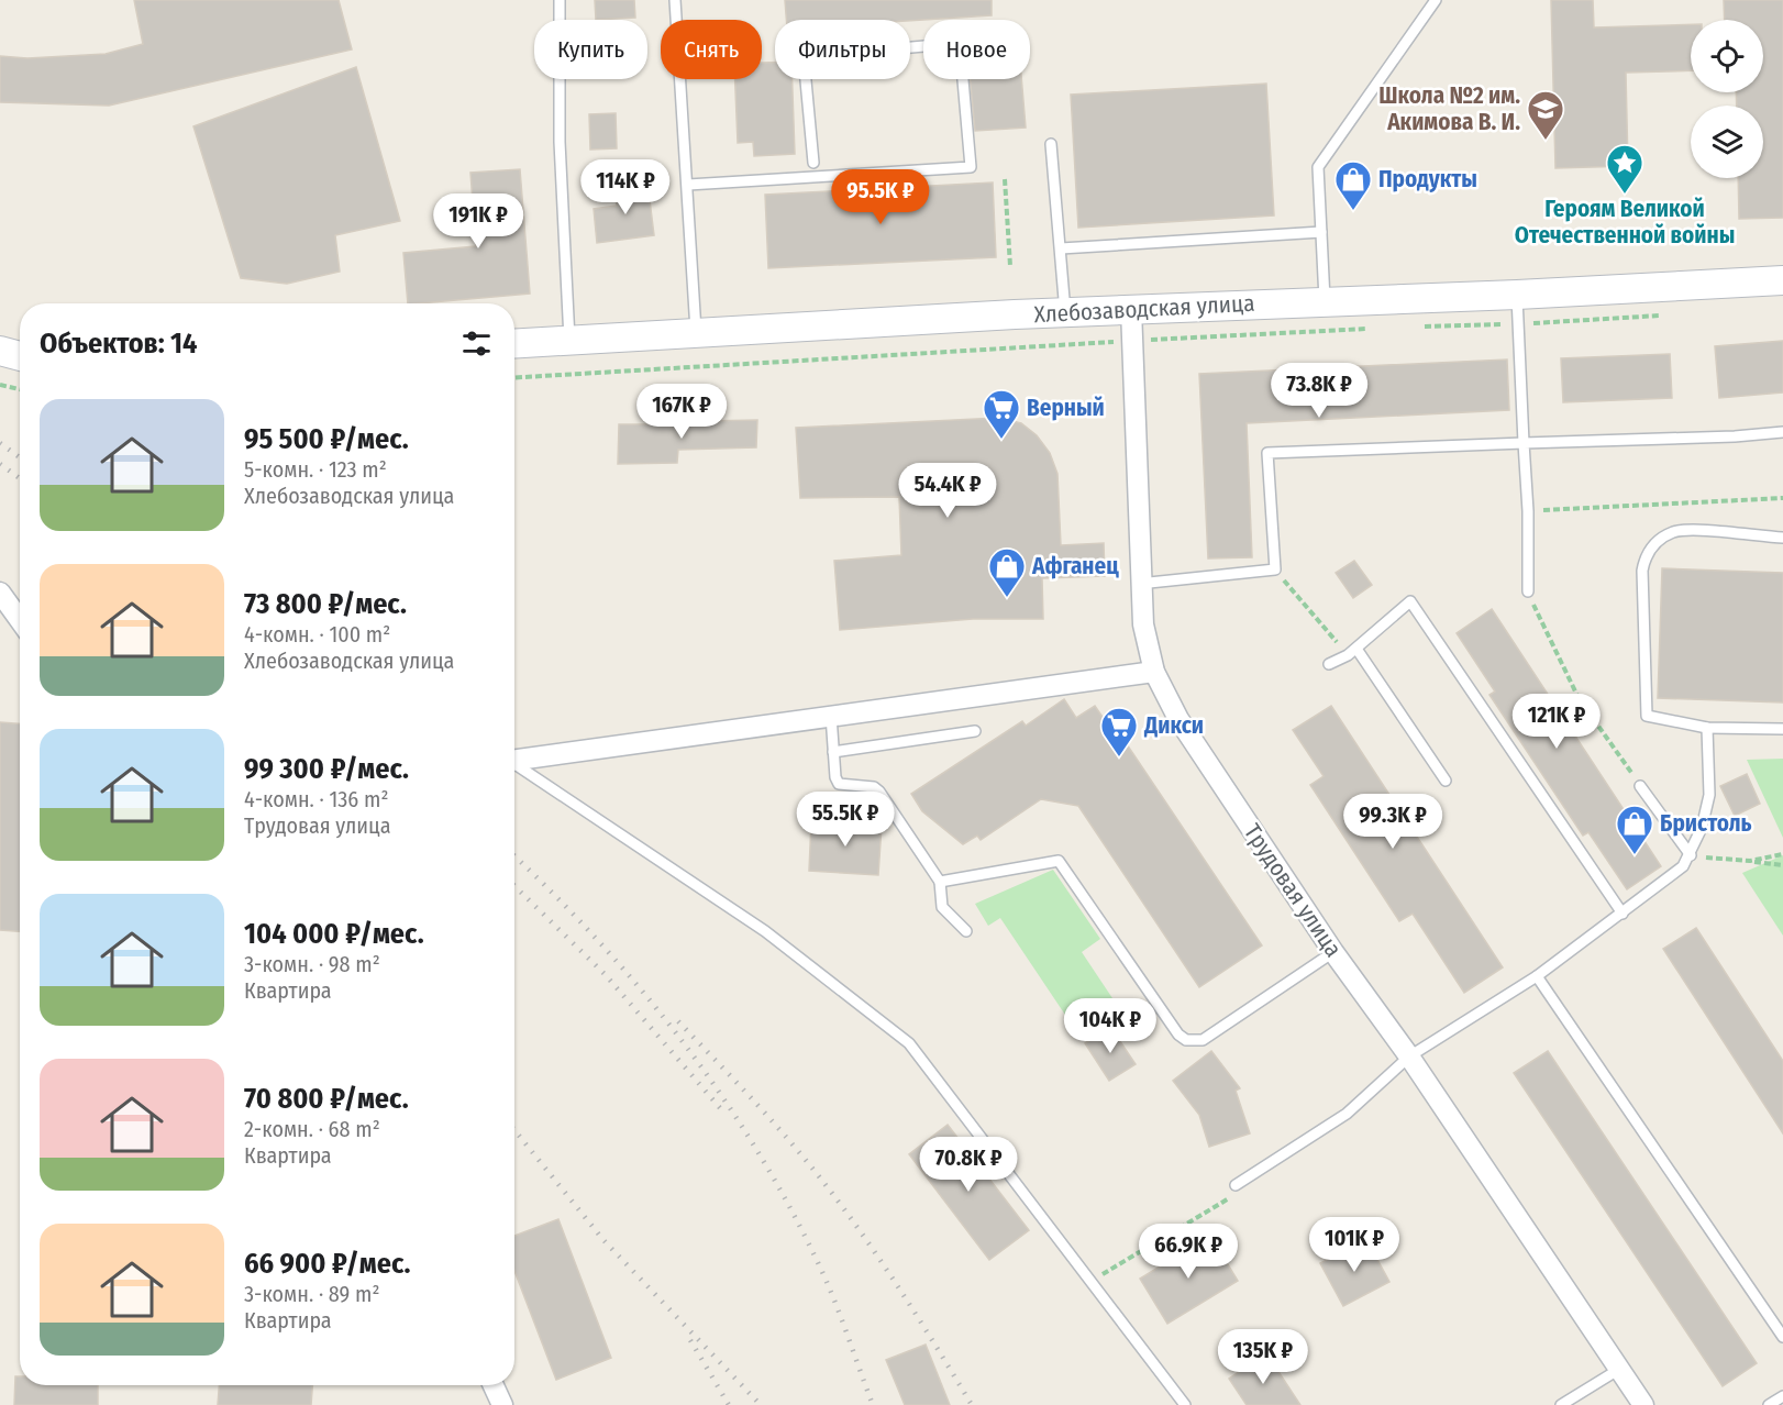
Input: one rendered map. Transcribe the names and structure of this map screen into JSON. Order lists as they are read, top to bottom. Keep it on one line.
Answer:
{"streets":{"main road":["Хлебозаводская улица"],"street":["Трудовая улица"]},"crossings":[["Хлебозаводская улица","Трудовая улица"]],"places":{"school or university":["Школа №2 им. Акимова В. И."],"place":["Героям Великой Отечественной войны"],"shop":["Продукты","Афганец","Бристоль"],"supermarket":["Верный","Дикси"]},"page":{"chip":["Купить","Снять","Фильтры","Новое"],"price":["114K ₽","95.5K ₽","191K ₽","73.8K ₽","167K ₽","54.4K ₽","121K ₽","55.5K ₽","99.3K ₽","104K ₽","70.8K ₽","101K ₽","66.9K ₽","135K ₽"],"heading":"Объектов: 14","list":[{"name":"95 500 ₽/мес.","note":"5-комн. · 123 m² · Хлебозаводская улица"},{"name":"73 800 ₽/мес.","note":"4-комн. · 100 m² · Хлебозаводская улица"},{"name":"99 300 ₽/мес.","note":"4-комн. · 136 m² · Трудовая улица"},{"name":"104 000 ₽/мес.","note":"3-комн. · 98 m² · Квартира"},{"name":"70 800 ₽/мес.","note":"2-комн. · 68 m² · Квартира"},{"name":"66 900 ₽/мес.","note":"3-комн. · 89 m² · Квартира"}]}}
